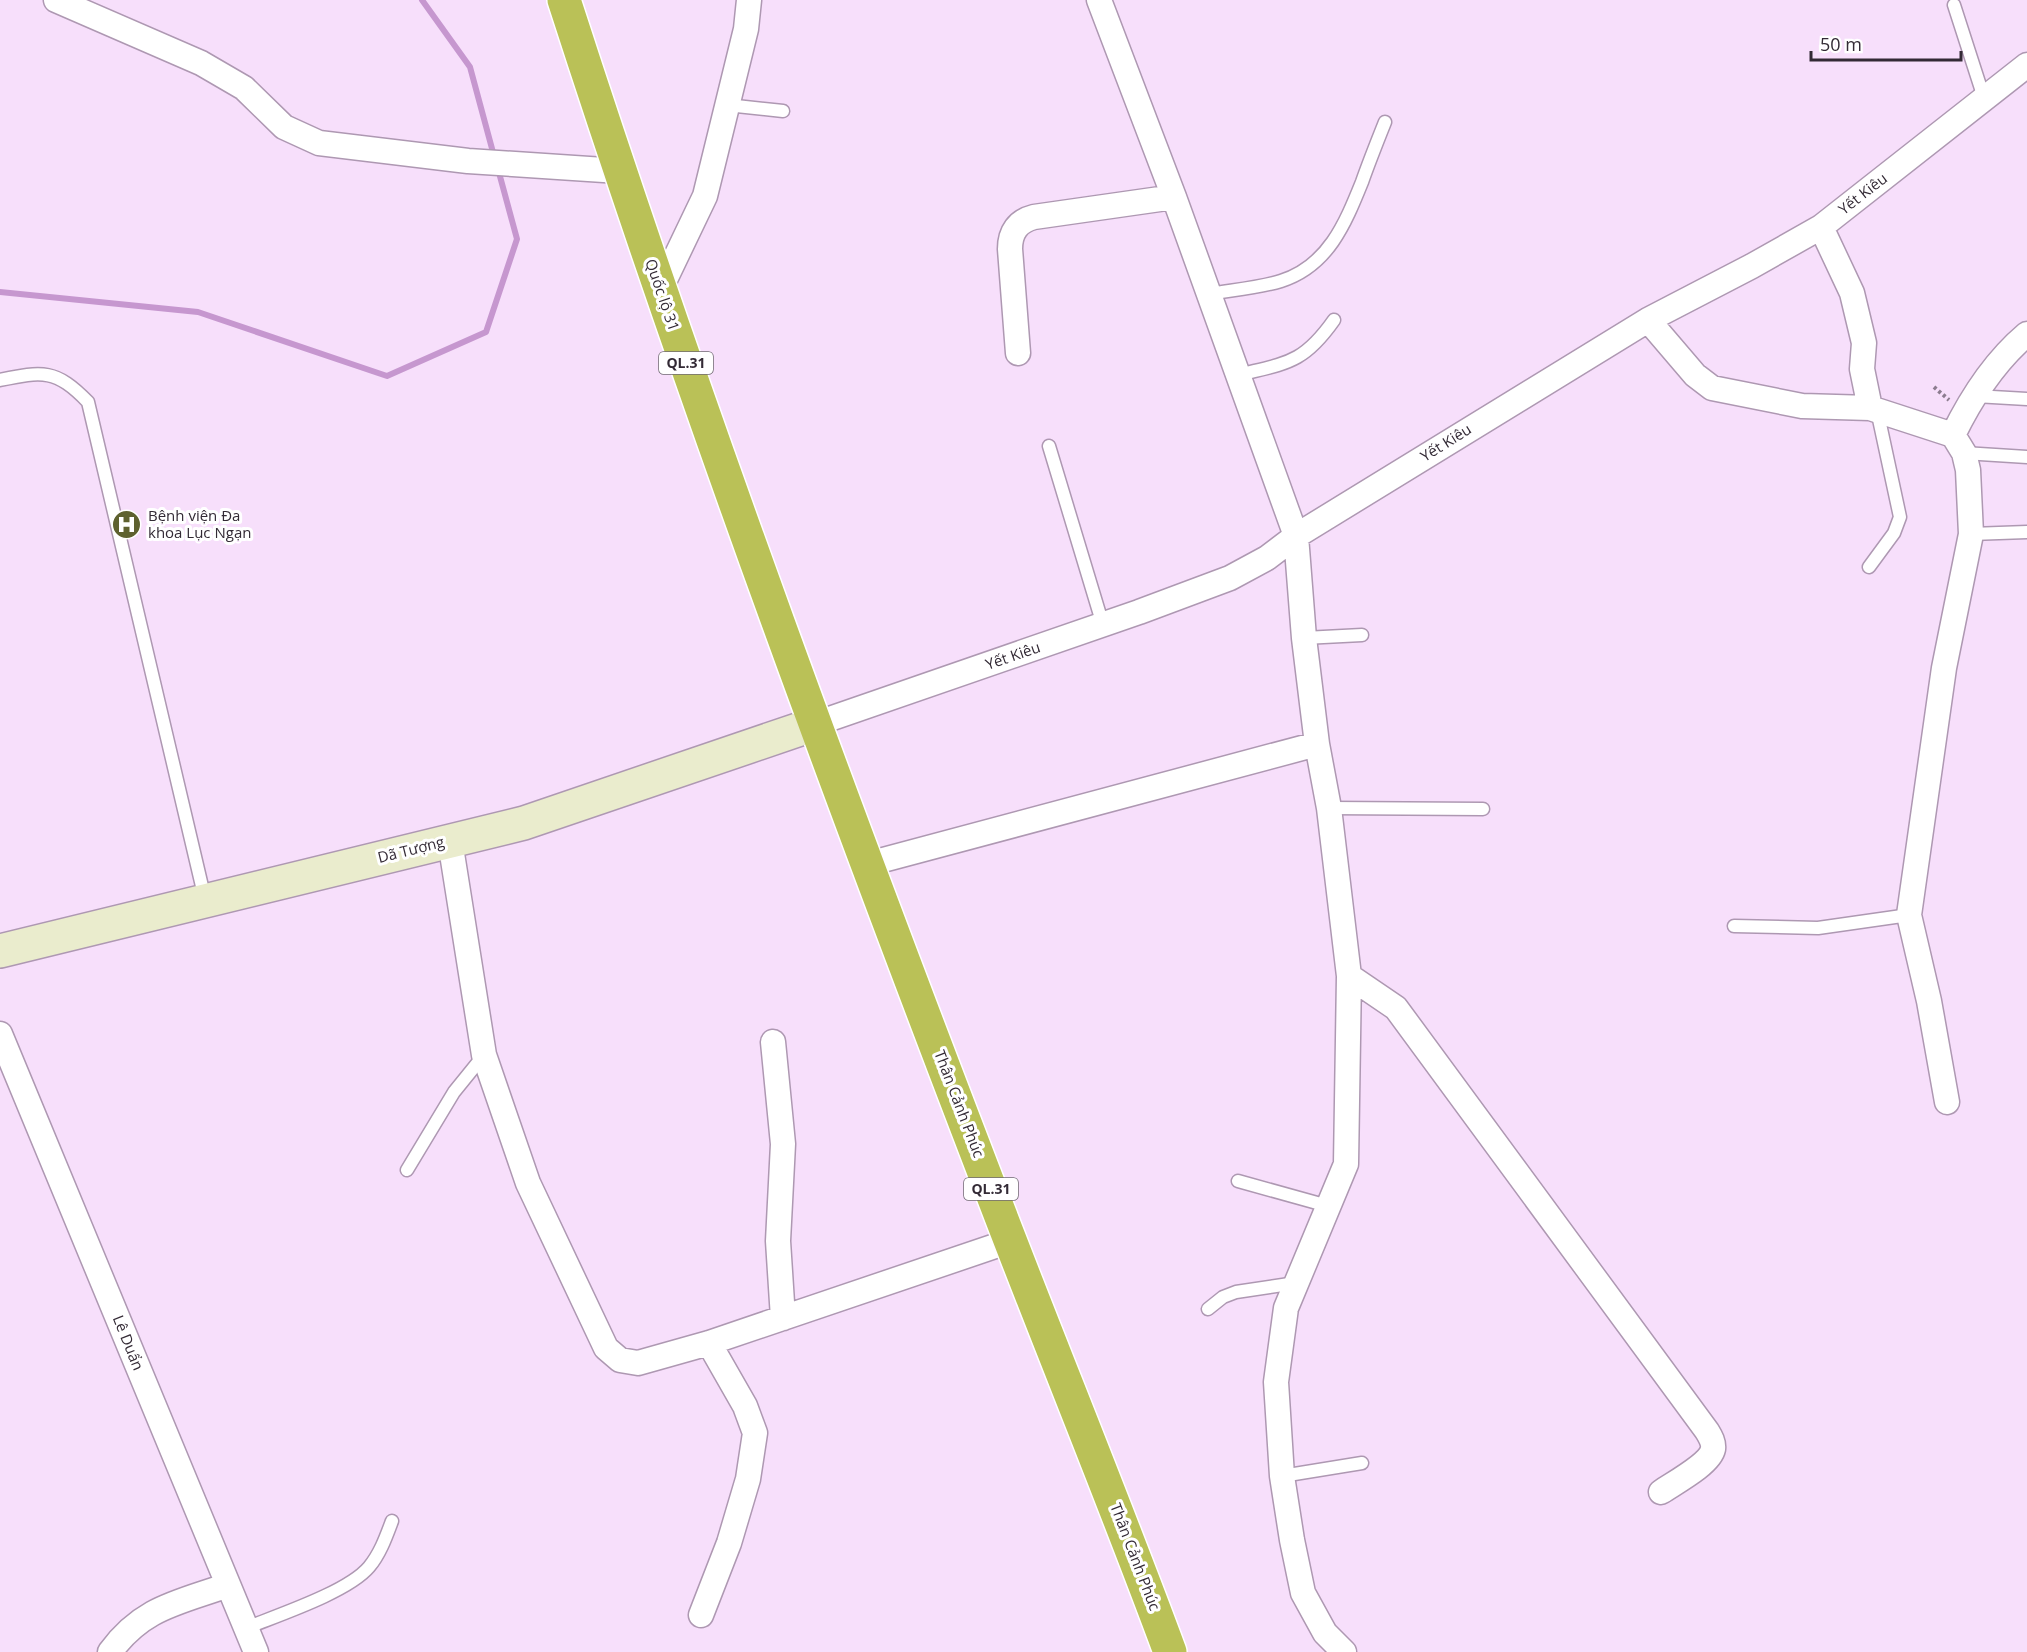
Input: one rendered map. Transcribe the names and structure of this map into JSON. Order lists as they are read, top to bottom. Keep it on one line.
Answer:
{"streets":{"highway":["Quốc lộ 31","QL.31","Thân Cảnh Phúc"],"street":["Yết Kiêu","Dã Tượng","Lê Duẩn"]},"crossings":[["Yết Kiêu","Quốc lộ 31"],["Yết Kiêu","Dã Tượng"],["Yết Kiêu","Thân Cảnh Phúc"],["Quốc lộ 31","Dã Tượng"],["Quốc lộ 31","Thân Cảnh Phúc"],["Dã Tượng","Thân Cảnh Phúc"]],"places":{"hospital":["Bệnh viện Đa khoa Lục Ngạn"]},"scale_bar":"50 m"}
